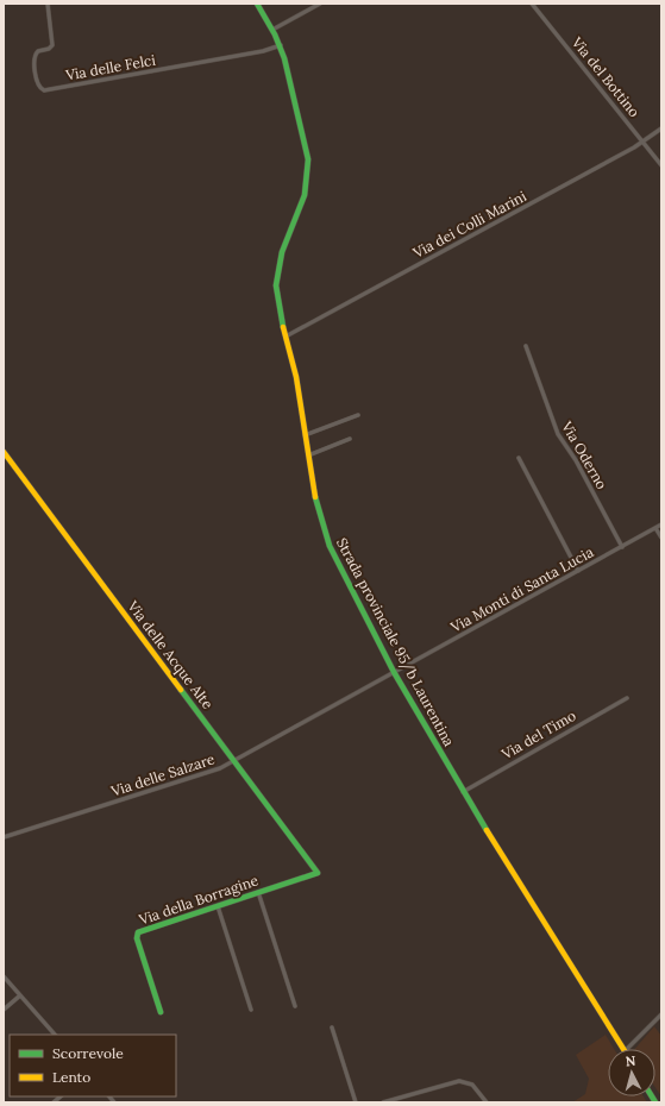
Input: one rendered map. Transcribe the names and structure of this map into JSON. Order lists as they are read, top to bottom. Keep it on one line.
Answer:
{"streets":{"main road":["Strada provinciale 95/b Laurentina","Via delle Acque Alte","Via della Borragine"],"street":["Via delle Felci","Via del Bottino","Via dei Colli Marini","Via Oderno","Via Monti di Santa Lucia","Via del Timo","Via delle Salzare"]},"crossings":[["Via delle Felci","Strada provinciale 95/b Laurentina"],["Via del Bottino","Via dei Colli Marini"],["Via dei Colli Marini","Strada provinciale 95/b Laurentina"],["Via Oderno","Via Monti di Santa Lucia"],["Via Monti di Santa Lucia","Strada provinciale 95/b Laurentina"],["Via Monti di Santa Lucia","Via delle Salzare"],["Strada provinciale 95/b Laurentina","Via del Timo"],["Strada provinciale 95/b Laurentina","Via delle Salzare"],["Via delle Acque Alte","Via delle Salzare"],["Via delle Acque Alte","Via della Borragine"]],"legend":["Scorrevole","Lento"],"north":"top"}
